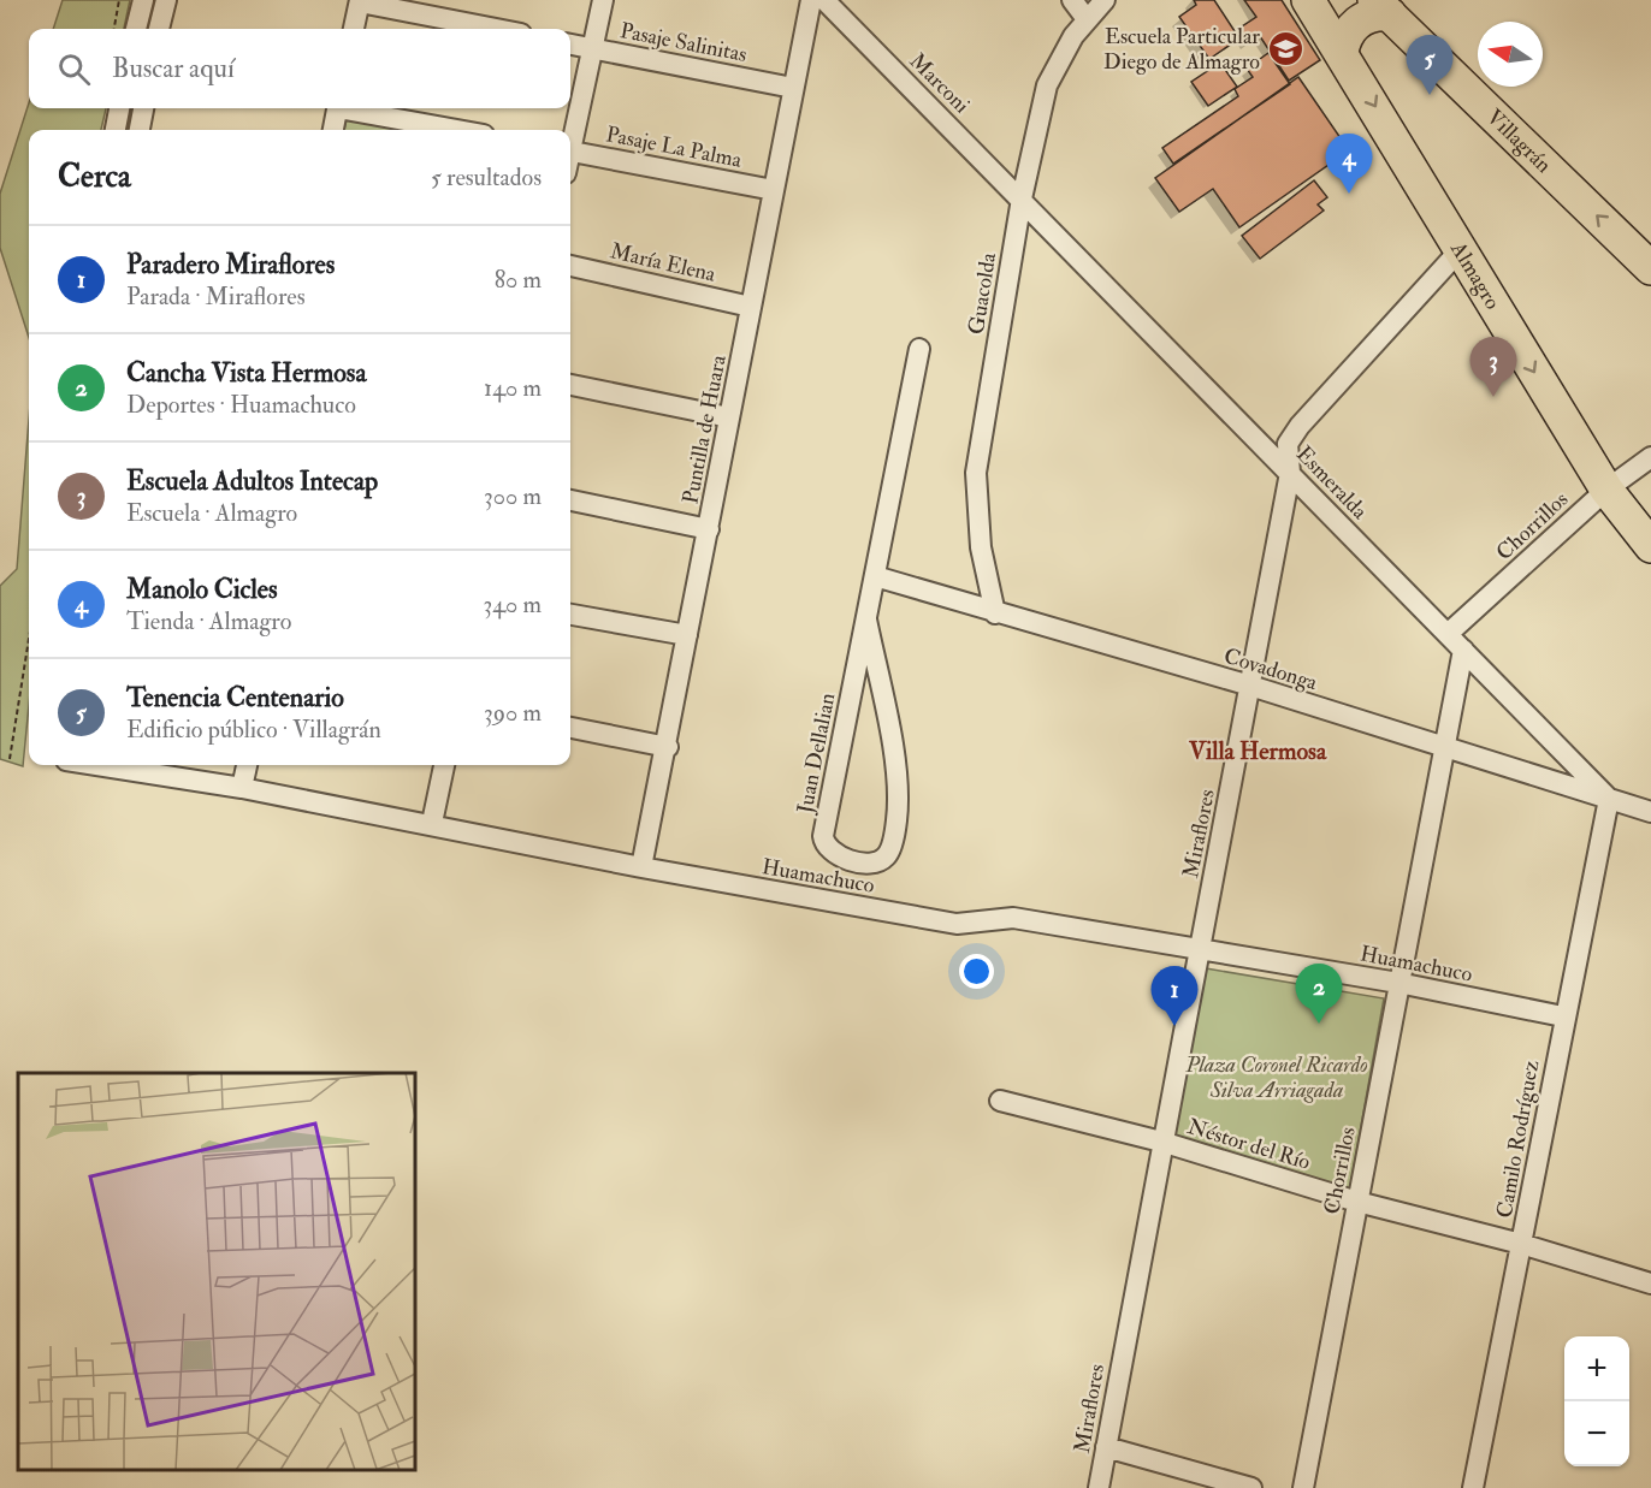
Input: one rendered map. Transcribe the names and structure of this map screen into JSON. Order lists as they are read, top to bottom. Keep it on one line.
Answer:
{"streets":{"main road":["Villagrán","Almagro"],"street":["Pasaje Salinitas","Marconi","Pasaje La Palma","María Elena","Guacolda","Puntilla de Huara","Esmeralda","Chorrillos","Covadonga","Juan Dellalian","Miraflores","Huamachuco","Camilo Rodríguez","Néstor del Río"]},"crossings":[["Pasaje Salinitas","Puntilla de Huara"],["Marconi","Guacolda"],["Marconi","Esmeralda"],["Pasaje La Palma","Puntilla de Huara"],["María Elena","Puntilla de Huara"],["Almagro","Chorrillos"],["Almagro","Miraflores"],["Guacolda","Esmeralda"],["Guacolda","Covadonga"],["Puntilla de Huara","Huamachuco"],["Esmeralda","Chorrillos"],["Esmeralda","Covadonga"],["Esmeralda","Miraflores"],["Esmeralda","Camilo Rodríguez"],["Chorrillos","Covadonga"],["Chorrillos","Huamachuco"],["Chorrillos","Néstor del Río"],["Covadonga","Juan Dellalian"],["Covadonga","Miraflores"],["Covadonga","Camilo Rodríguez"],["Miraflores","Huamachuco"],["Miraflores","Néstor del Río"],["Huamachuco","Camilo Rodríguez"],["Camilo Rodríguez","Néstor del Río"]],"one_way":["Villagrán","Almagro"],"districts":["Villa Hermosa"],"parks":["Plaza Coronel Ricardo Silva Arriagada"],"places":{"school or university":["Escuela Particular Diego de Almagro"]},"north":"left","page":{"search":"Buscar aquí","pins":["5","4","3","2","1"],"heading":["Cerca","5 resultados"],"list":[{"mark":"1","name":"Paradero Miraflores","note":"Parada · Miraflores","value":"80 m"},{"mark":"2","name":"Cancha Vista Hermosa","note":"Deportes · Huamachuco","value":"140 m"},{"mark":"3","name":"Escuela Adultos Intecap","note":"Escuela · Almagro","value":"300 m"},{"mark":"4","name":"Manolo Cicles","note":"Tienda · Almagro","value":"340 m"},{"mark":"5","name":"Tenencia Centenario","note":"Edificio público · Villagrán","value":"390 m"}],"map_buttons":["+","−"]}}
